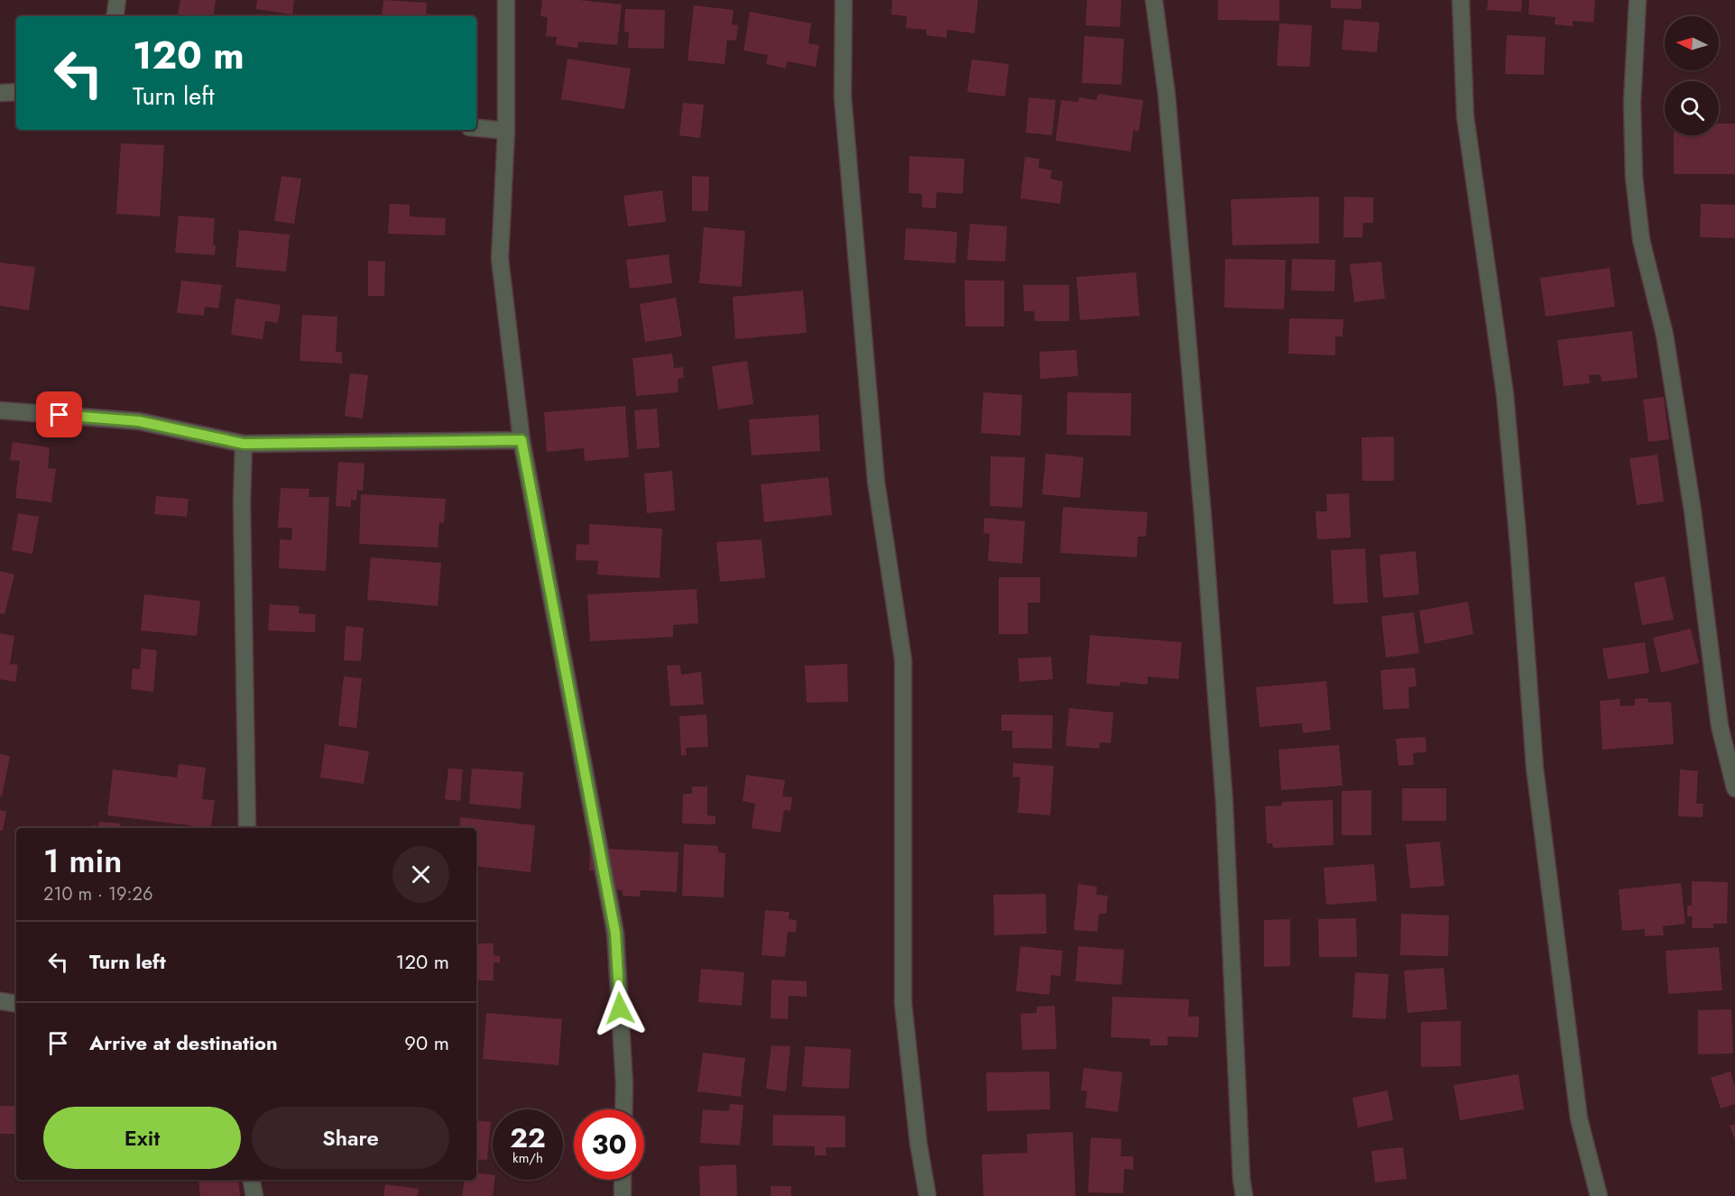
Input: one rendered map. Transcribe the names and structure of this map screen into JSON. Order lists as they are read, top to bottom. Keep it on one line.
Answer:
{"north":"left","page":{"turn":["120 m","Turn left"],"heading":["1 min","210 m · 19:26"],"list":[{"name":"Turn left","value":"120 m"},{"name":"Arrive at destination","value":"90 m"}],"buttons":["Exit","Share"],"speed":"22 km/h","limit":"30"}}
